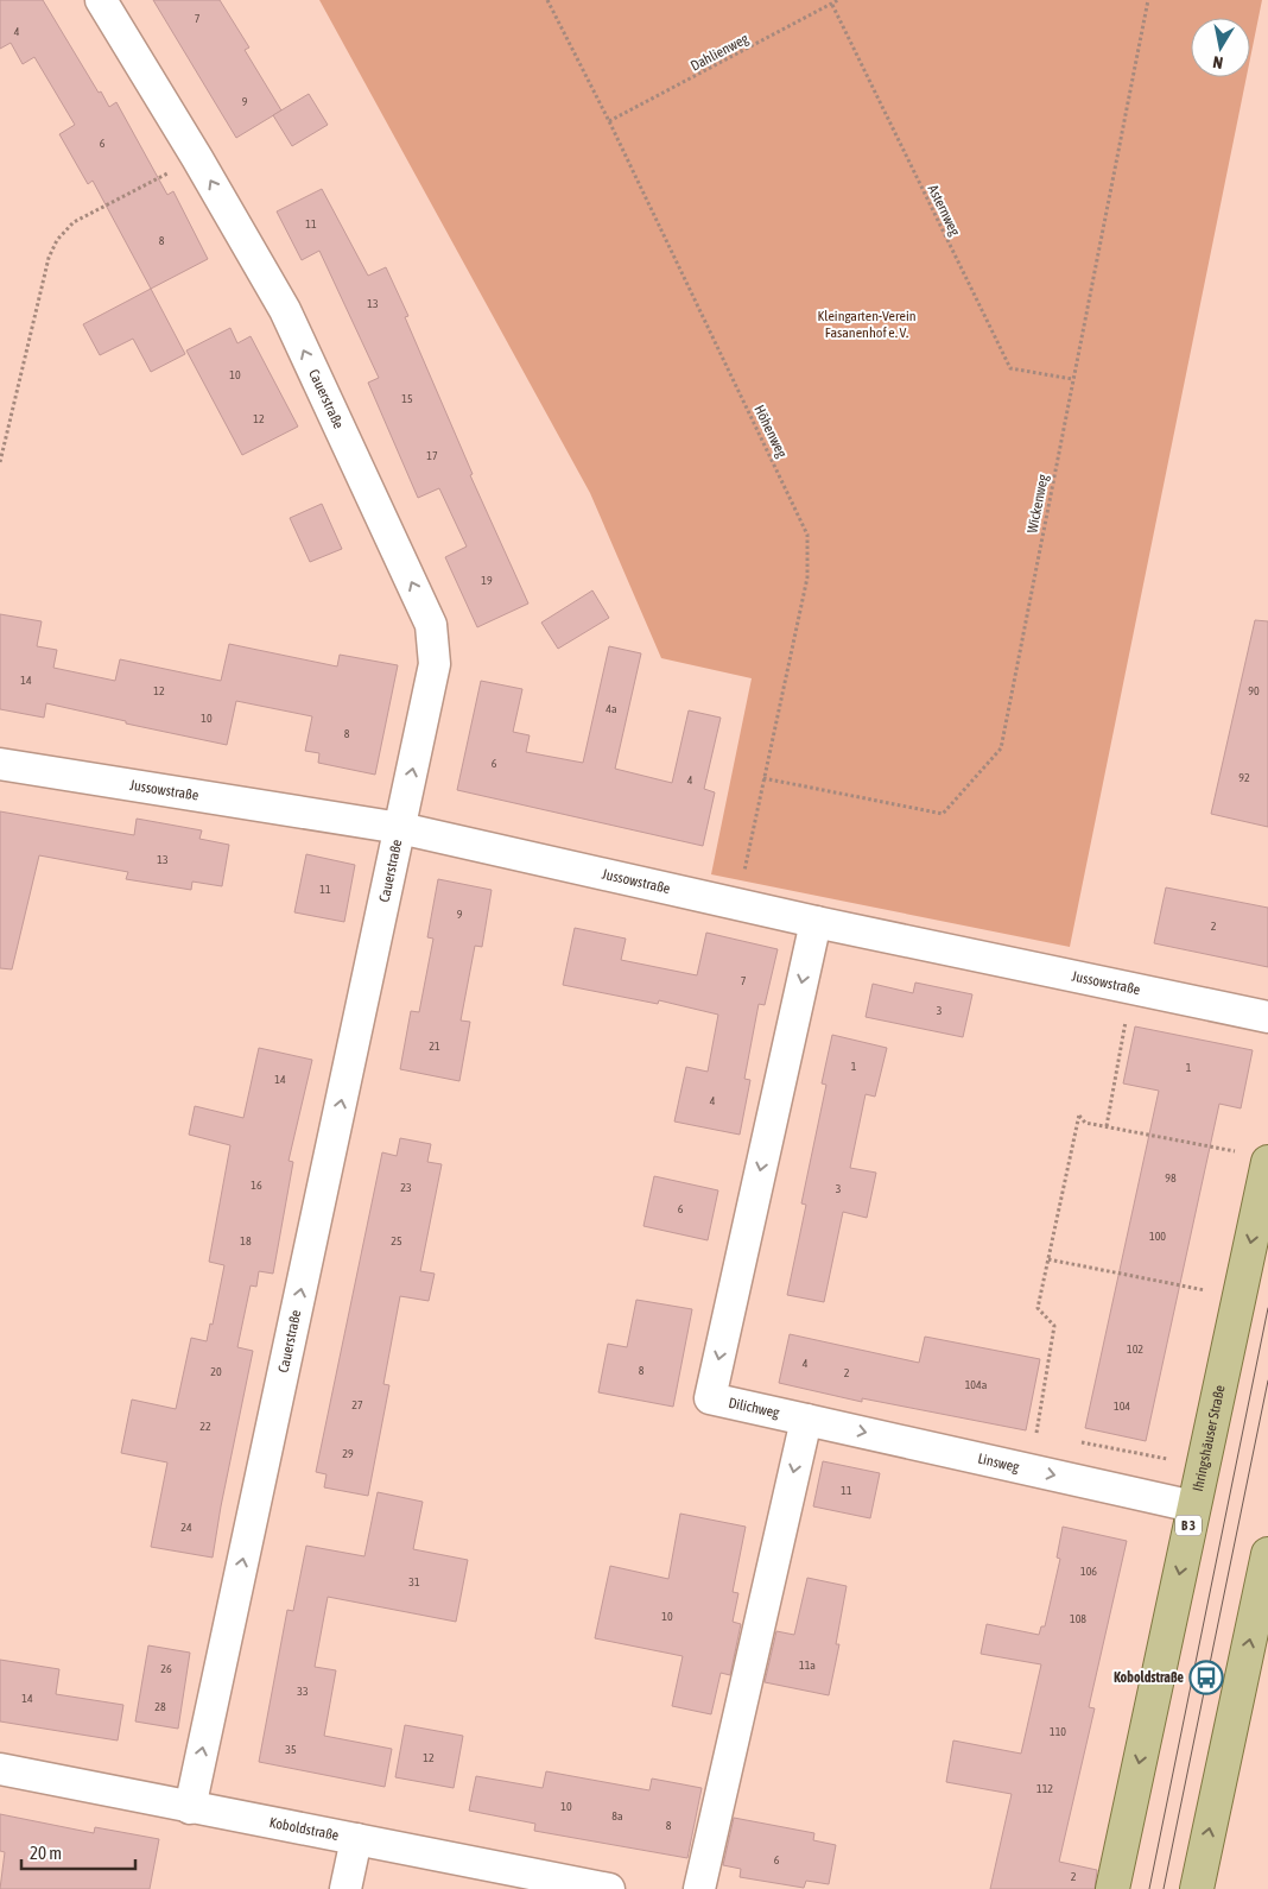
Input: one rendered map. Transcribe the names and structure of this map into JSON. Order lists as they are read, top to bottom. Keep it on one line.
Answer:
{"streets":{"main road":["Ihringshäuser Straße","B 3"],"street":["Cauerstraße","Jussowstraße","Dilichweg","Linsweg","Koboldstraße"],"path":["Dahlienweg","Asternweg","Höhenweg","Wickenweg"]},"crossings":[["Dahlienweg","Asternweg"],["Dahlienweg","Höhenweg"],["Asternweg","Wickenweg"],["Cauerstraße","Jussowstraße"],["Cauerstraße","Koboldstraße"],["Höhenweg","Wickenweg"],["Höhenweg","Jussowstraße"],["Jussowstraße","Dilichweg"],["Dilichweg","Linsweg"],["Ihringshäuser Straße","Linsweg"]],"one_way":["Cauerstraße","Linsweg"],"parks":["Kleingarten-Verein Fasanenhof e. V."],"places":{"bus stop":["Koboldstraße"]},"house_numbers":["7","4","9","6","11","8","13","10","15","12","17","19","14","12","90","4a","10","8","6","92","4","13","11","9","2","7","3","21","1","1","14","4","98","16","23","3","6","100","18","25","102","4","8","20","2","104a","27","104","22","29","11","24","106","31","10","108","11a","26","33","14","28","110","35","12","112","10","8a","8","6","2"],"scale_bar":"20 m","north":"bottom"}
